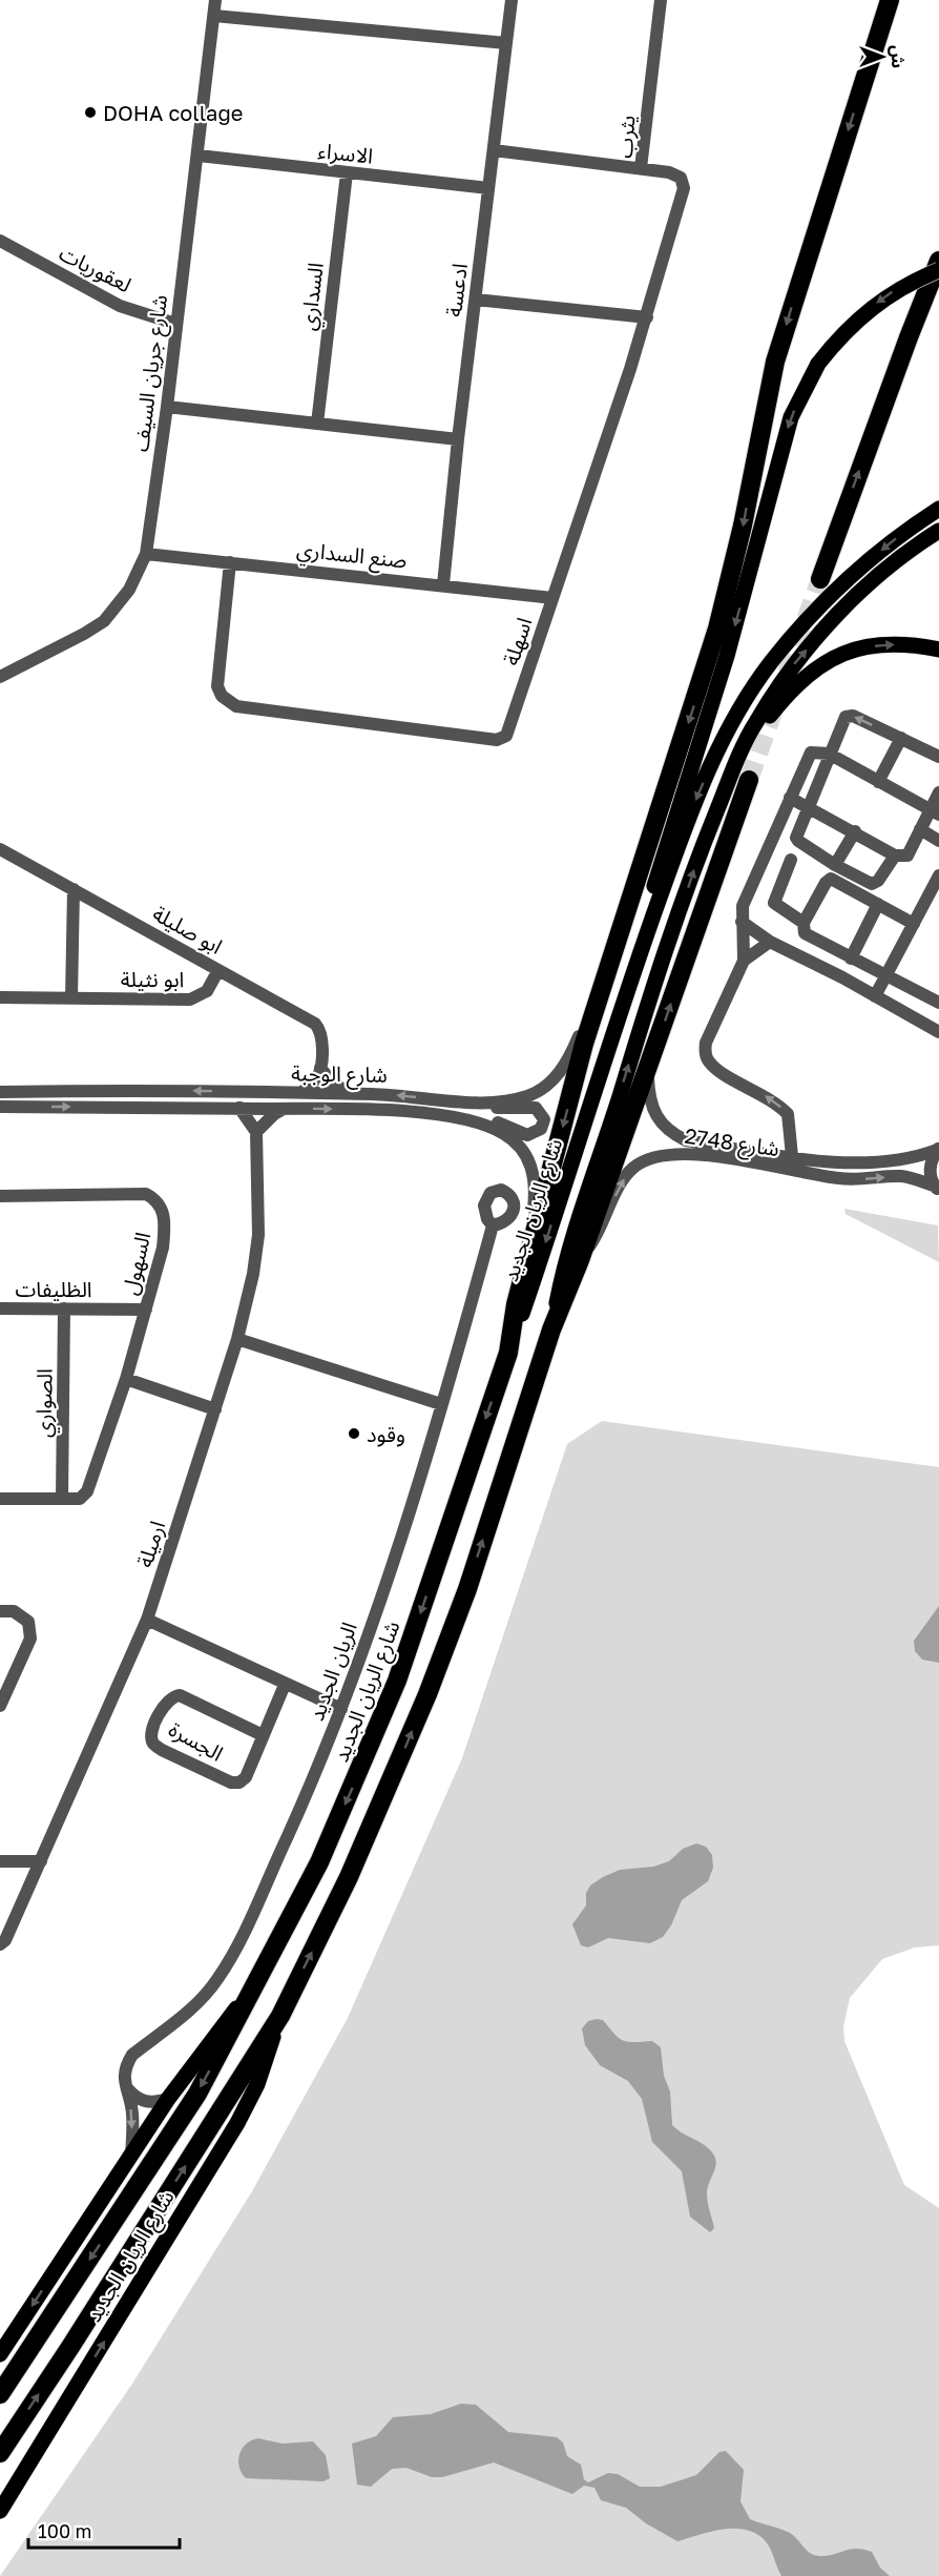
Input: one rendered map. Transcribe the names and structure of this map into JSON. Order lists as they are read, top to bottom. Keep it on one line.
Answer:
{"streets":{"highway":["شارع الريان الجديد"],"street":["يثرب","الاسراء","لعقوريات","ادعسة","السداري","شارع جريان السيف","صنع السداري","اسهلة","ابو صليلة","ابو نثيلة","شارع الوجبة","شارع 2748","السهول","الظليفات","الصواري","ارميلة","الريان الجديد","الجسرة"]},"crossings":[["يثرب","اسهلة"],["الاسراء","ادعسة"],["الاسراء","السداري"],["الاسراء","شارع جريان السيف"],["لعقوريات","شارع جريان السيف"],["ادعسة","صنع السداري"],["شارع جريان السيف","صنع السداري"],["صنع السداري","اسهلة"],["ابو صليلة","ابو نثيلة"],["السهول","الظليفات"],["السهول","الصواري"],["الظليفات","الصواري"]],"places":["DOHA collage","وقود"],"scale_bar":"100 m","north":"right"}
